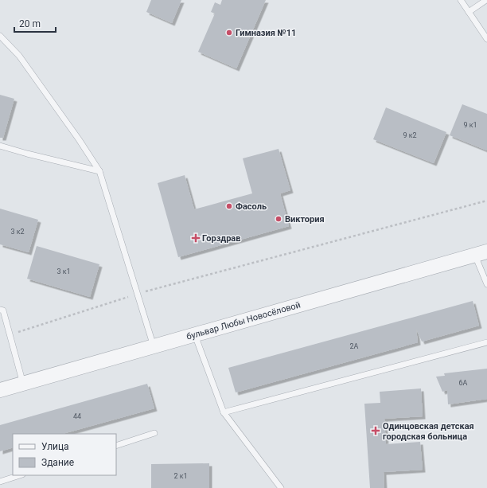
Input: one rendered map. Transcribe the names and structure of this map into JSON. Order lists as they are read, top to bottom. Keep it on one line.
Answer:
{"streets":{"street":["бульвар Любы Новосёловой"]},"places":{"other":["Гимназия №11","Фасоль","Виктория"],"health":["Горздрав","Одинцовская детская городская больница"]},"house_numbers":["9 к1","9 к2","3 к2","3 к1","2А","6А","44","2 к1"],"legend":["Улица","Здание"],"scale_bar":"20 m"}
